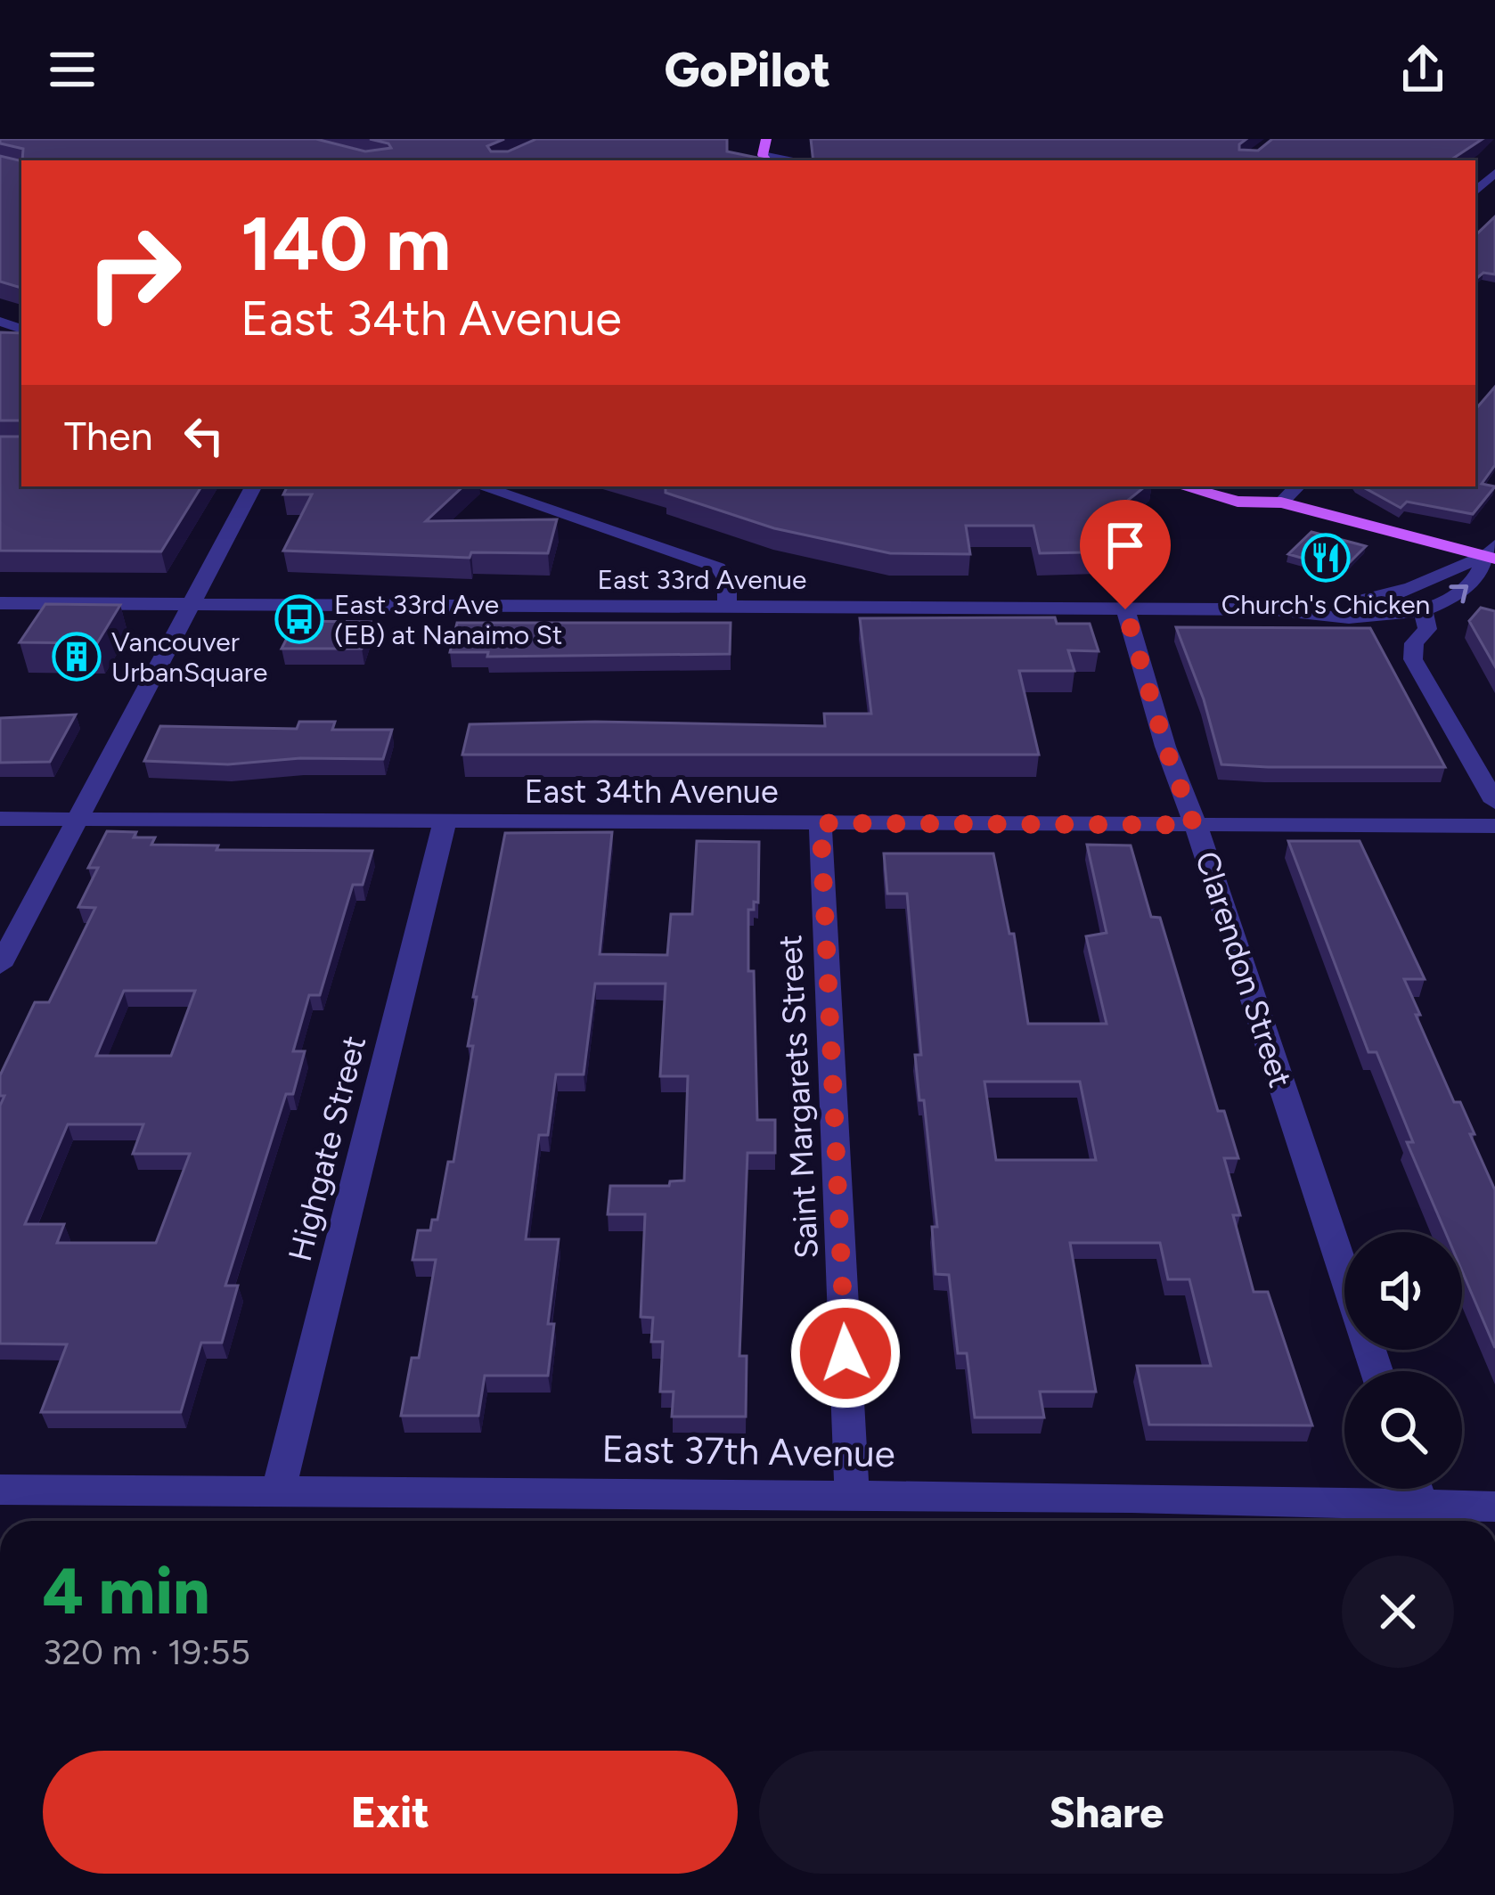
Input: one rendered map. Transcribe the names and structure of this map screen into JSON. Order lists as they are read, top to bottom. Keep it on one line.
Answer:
{"streets":{"street":["East 33rd Avenue","East 34th Avenue","Clarendon Street","Saint Margarets Street","Highgate Street","East 37th Avenue"]},"crossings":[["East 33rd Avenue","Clarendon Street"],["East 34th Avenue","Clarendon Street"],["East 34th Avenue","Saint Margarets Street"],["East 34th Avenue","Highgate Street"],["Saint Margarets Street","East 37th Avenue"],["Highgate Street","East 37th Avenue"]],"places":{"restaurant":["Church's Chicken"],"bus stop":["East 33rd Ave (EB) at Nanaimo St"],"building":["Vancouver UrbanSquare"]},"page":{"header":"GoPilot","turn":["140 m","East 34th Avenue"],"then":"Then","heading":["4 min","320 m · 19:55"],"buttons":["Exit","Share"]}}
